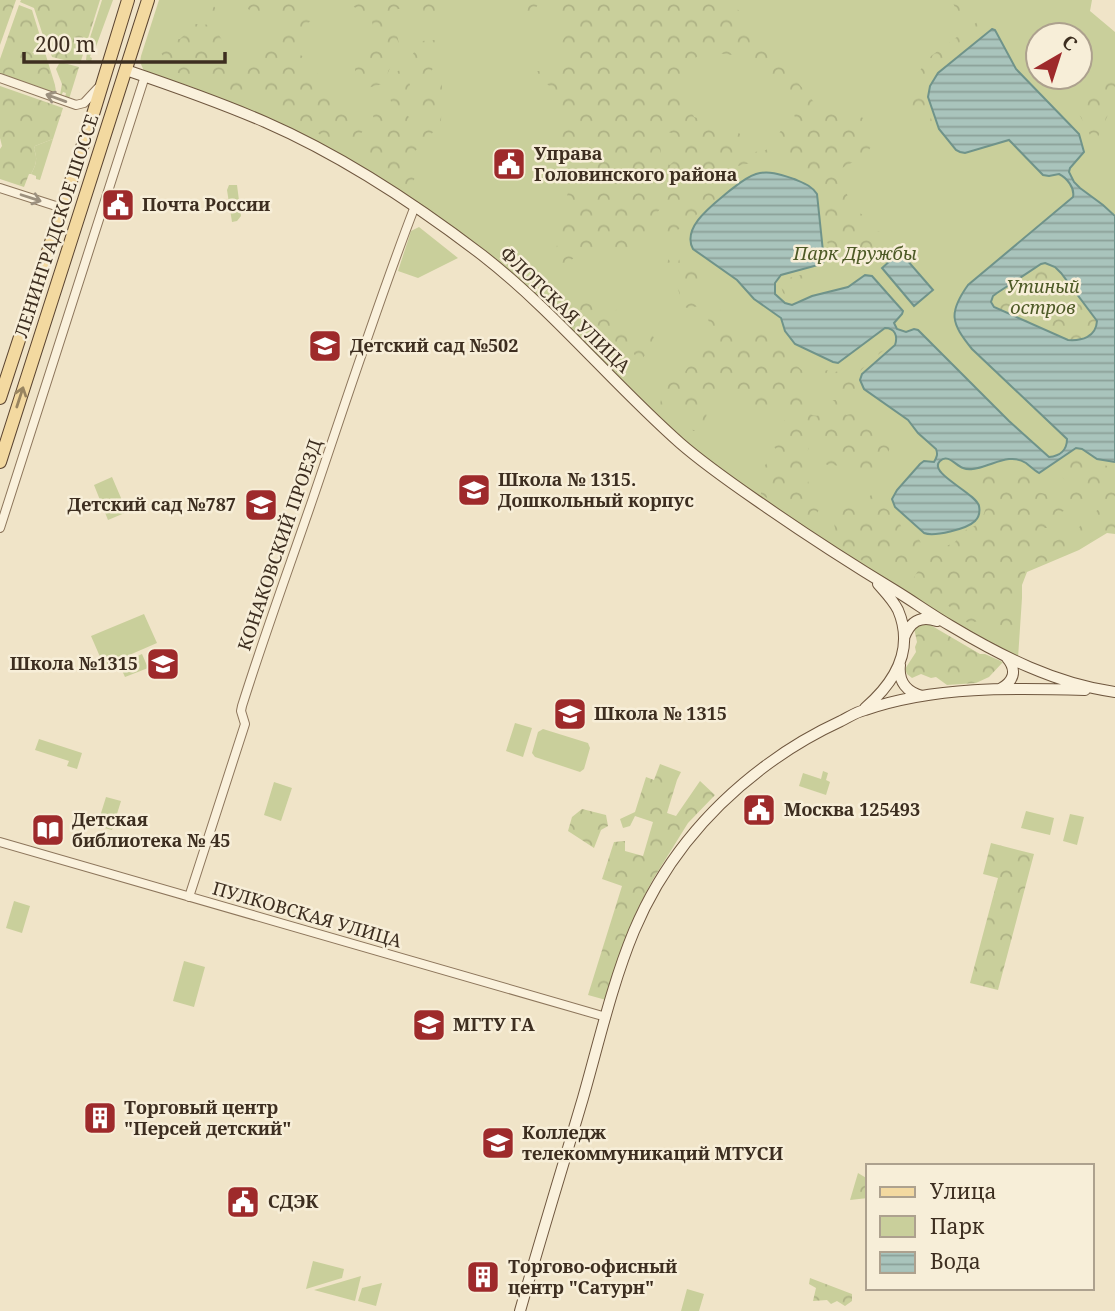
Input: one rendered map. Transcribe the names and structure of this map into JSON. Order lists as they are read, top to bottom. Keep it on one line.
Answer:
{"streets":{"main road":["ЛЕНИНГРАДСКОЕ ШОССЕ"],"street":["ФЛОТСКАЯ УЛИЦА","КОНАКОВСКИЙ ПРОЕЗД","ПУЛКОВСКАЯ УЛИЦА"]},"crossings":[["ЛЕНИНГРАДСКОЕ ШОССЕ","ФЛОТСКАЯ УЛИЦА"],["ФЛОТСКАЯ УЛИЦА","КОНАКОВСКИЙ ПРОЕЗД"],["КОНАКОВСКИЙ ПРОЕЗД","ПУЛКОВСКАЯ УЛИЦА"]],"parks":["Парк Дружбы","Утиный остров"],"places":{"public building":["Управа Головинского района","Почта России","Москва 125493","СДЭК"],"school or university":["Детский сад №502","Школа № 1315. Дошкольный корпус","Детский сад №787","Школа №1315","Школа № 1315","МГТУ ГА","Колледж телекоммуникаций МТУСИ"],"library":["Детская библиотека № 45"],"building":["Торговый центр \"Персей детский\"","Торгово-офисный центр \"Сатурн\""]},"legend":["Улица","Парк","Вода"],"scale_bar":"200 m","north":"top right"}
